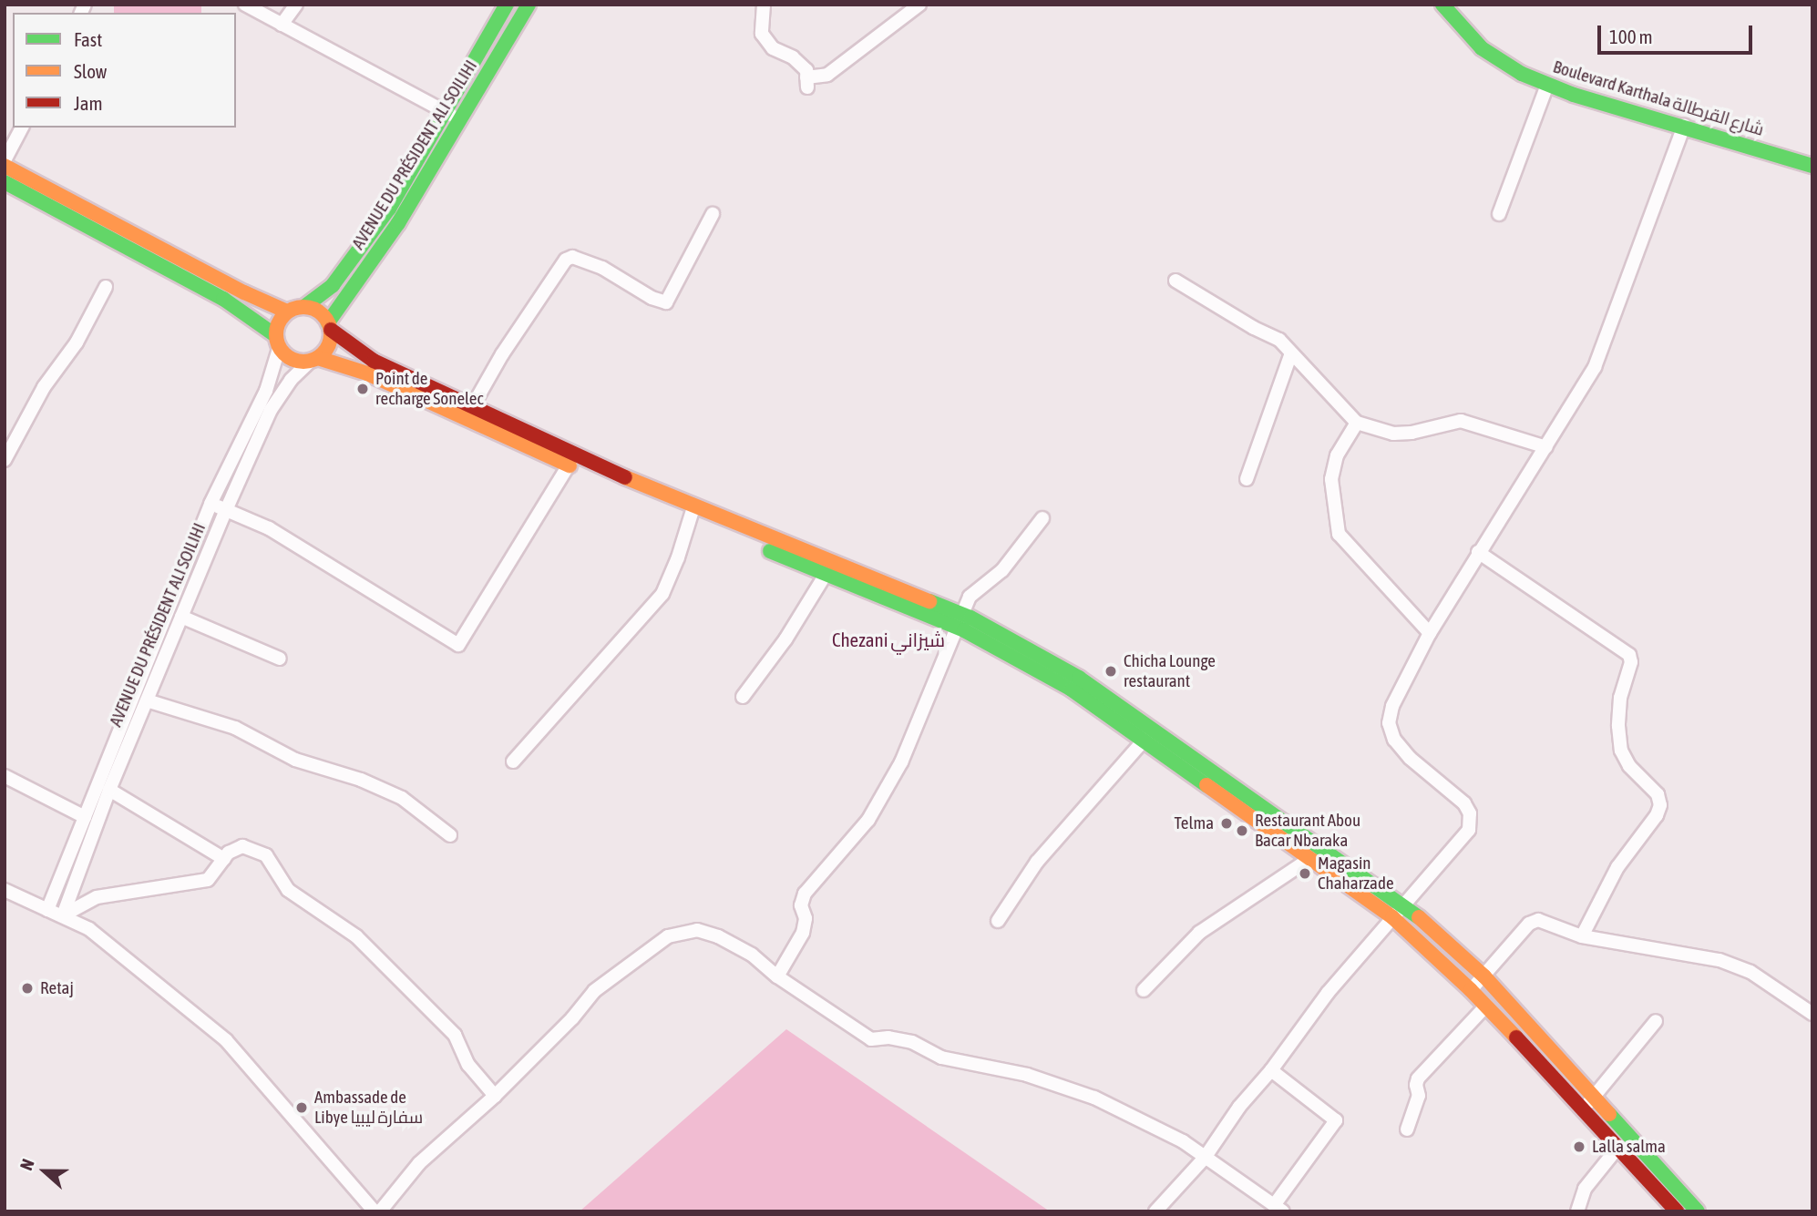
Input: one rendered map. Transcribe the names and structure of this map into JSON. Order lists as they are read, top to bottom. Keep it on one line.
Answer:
{"streets":{"main road":["Boulevard Karthala شارع القرطالة","AVENUE DU PRÉSIDENT ALI SOILIHI"]},"districts":["Chezani شيزاني"],"places":["Point de recharge Sonelec","Chicha Lounge restaurant","Telma","Restaurant Abou Bacar Nbaraka","Magasin Chaharzade","Retaj","Ambassade de Libye سفارة ليبيا","Lalla salma"],"legend":["Fast","Slow","Jam"],"scale_bar":"100 m","north":"left"}
